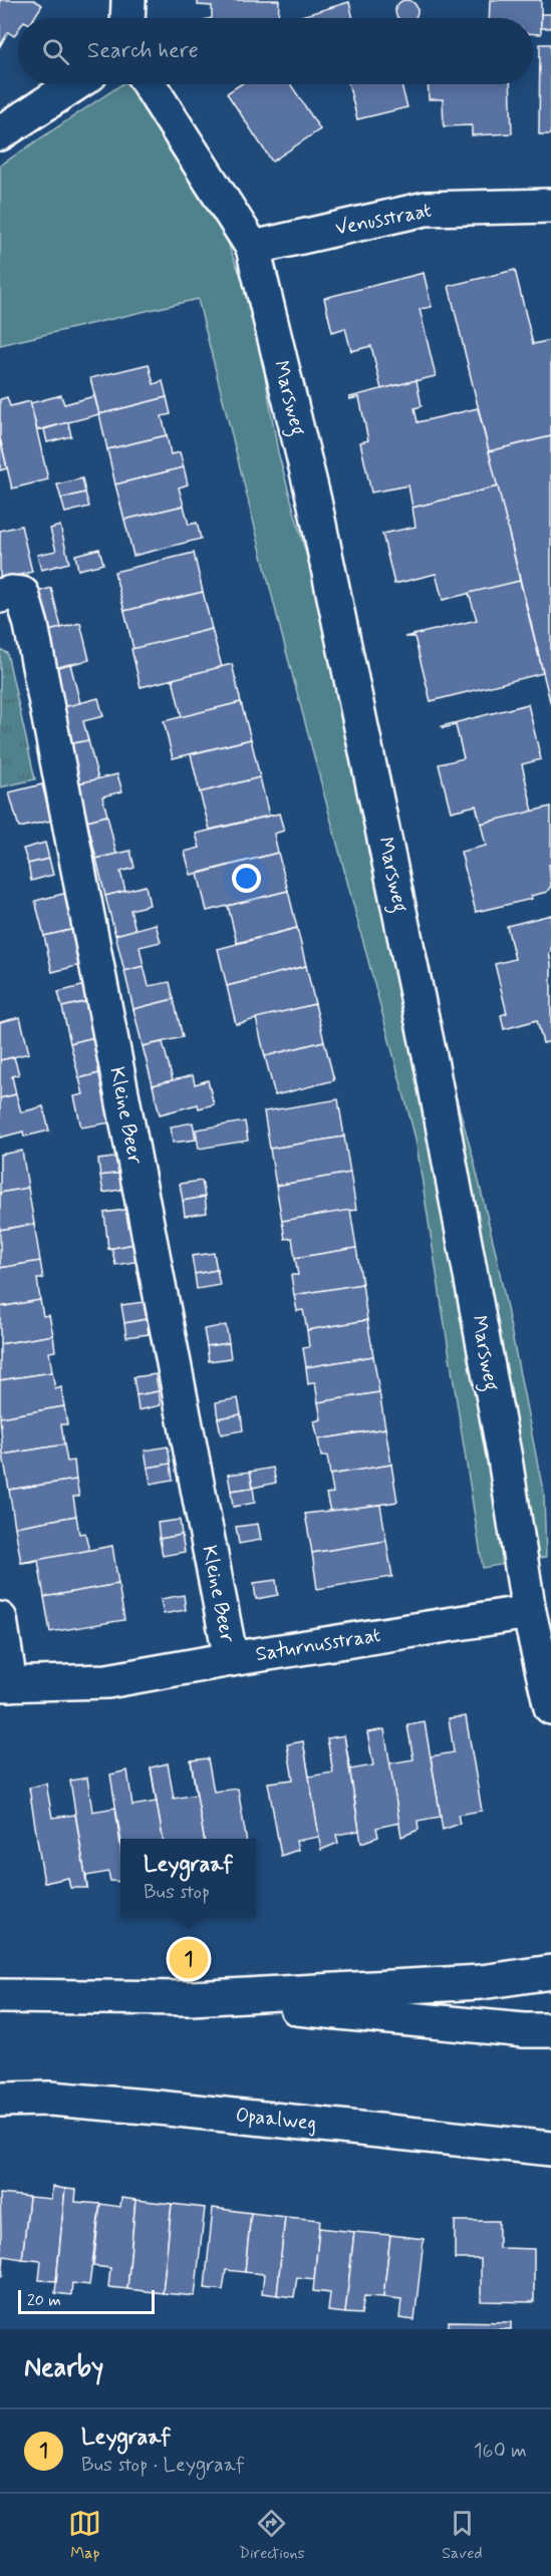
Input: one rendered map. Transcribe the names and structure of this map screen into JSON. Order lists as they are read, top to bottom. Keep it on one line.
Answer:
{"streets":{"street":["Venusstraat","Marsweg","Kleine Beer","Saturnusstraat","Opaalweg"]},"crossings":[["Venusstraat","Marsweg"],["Marsweg","Saturnusstraat"],["Kleine Beer","Saturnusstraat"]],"scale_bar":"20 m","page":{"search":"Search here","popup":["Leygraaf","Bus stop"],"pins":"1","scale":"20 m","heading":"Nearby","list":[{"mark":"1","name":"Leygraaf","note":"Bus stop · Leygraaf","value":"160 m"}],"nav":["Map","Directions","Saved"]}}
